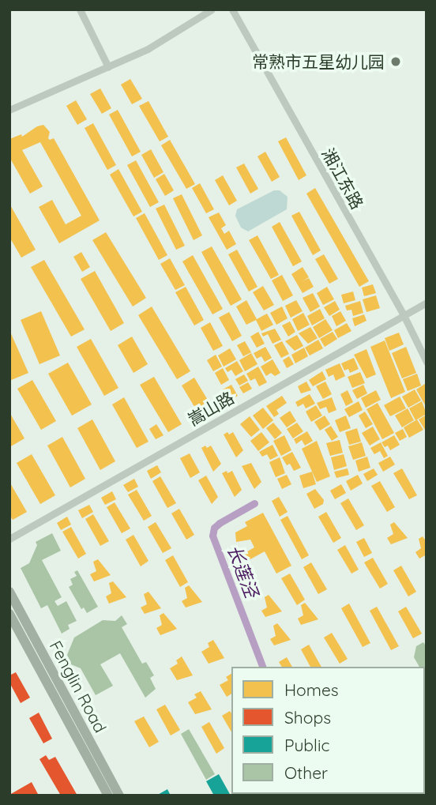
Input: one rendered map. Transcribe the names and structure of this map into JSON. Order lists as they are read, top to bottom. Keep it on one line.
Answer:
{"streets":{"main road":["Fenglin Road"],"street":["湘江东路","嵩山路"]},"crossings":[["湘江东路","嵩山路"]],"water":["长莲泾"],"places":["常熟市五星幼儿园"],"legend":["Homes","Shops","Public","Other"]}
